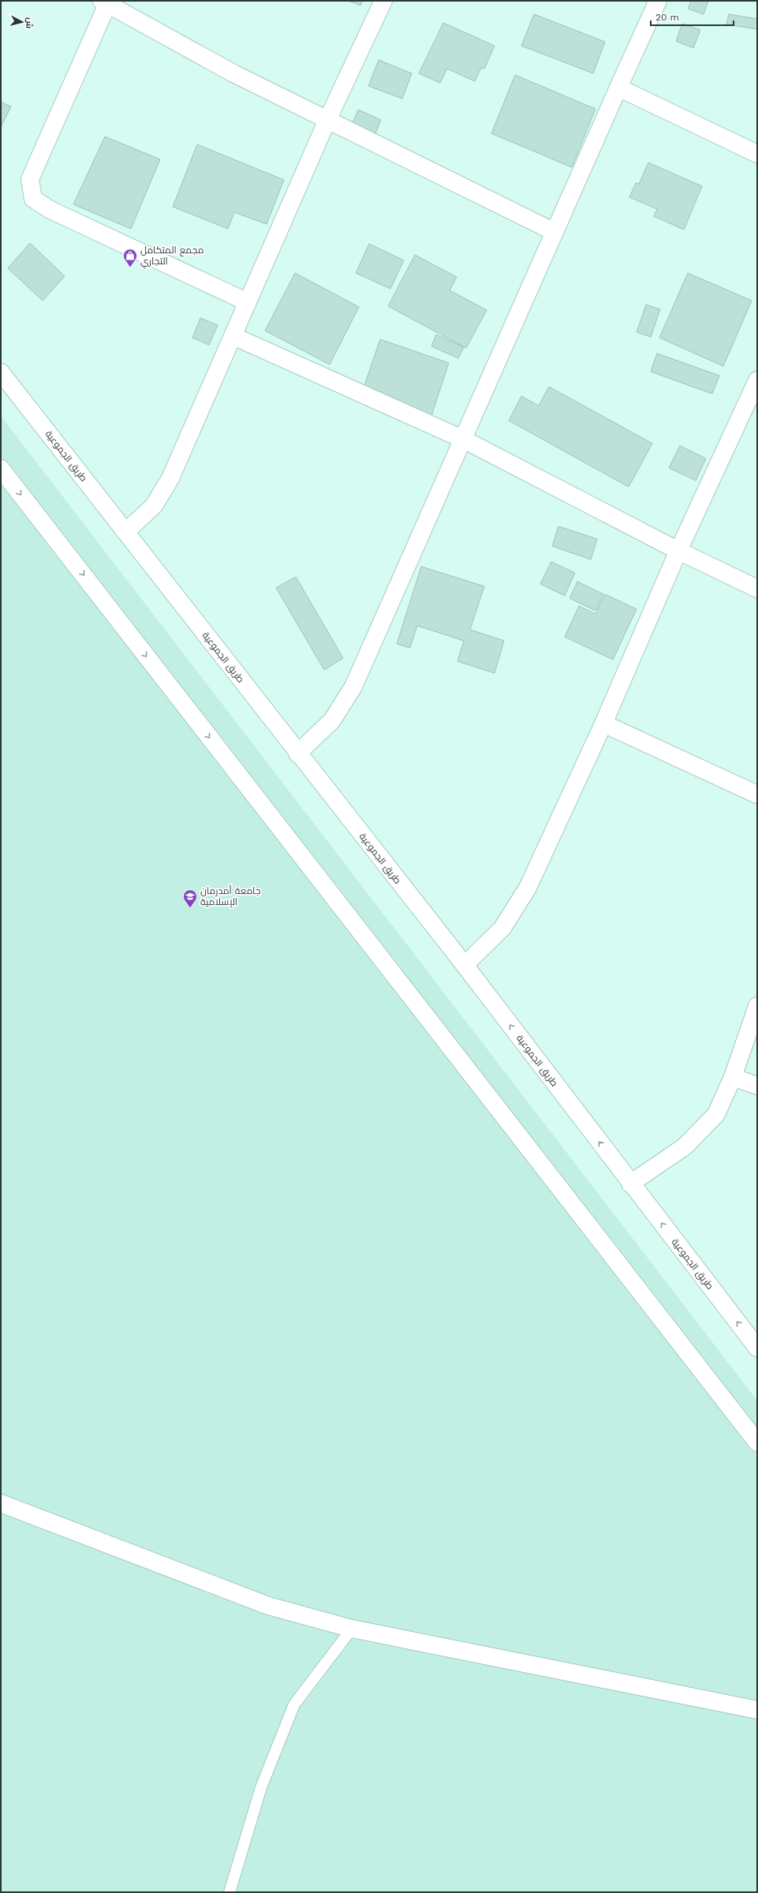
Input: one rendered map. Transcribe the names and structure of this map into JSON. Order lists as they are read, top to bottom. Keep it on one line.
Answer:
{"streets":{"street":["طريق الجموعية"]},"places":{"shop":["مجمع المتكامل التجاري"],"school or university":["جامعة أمدرمان الإسلامية"]},"scale_bar":"20 m","north":"right"}
